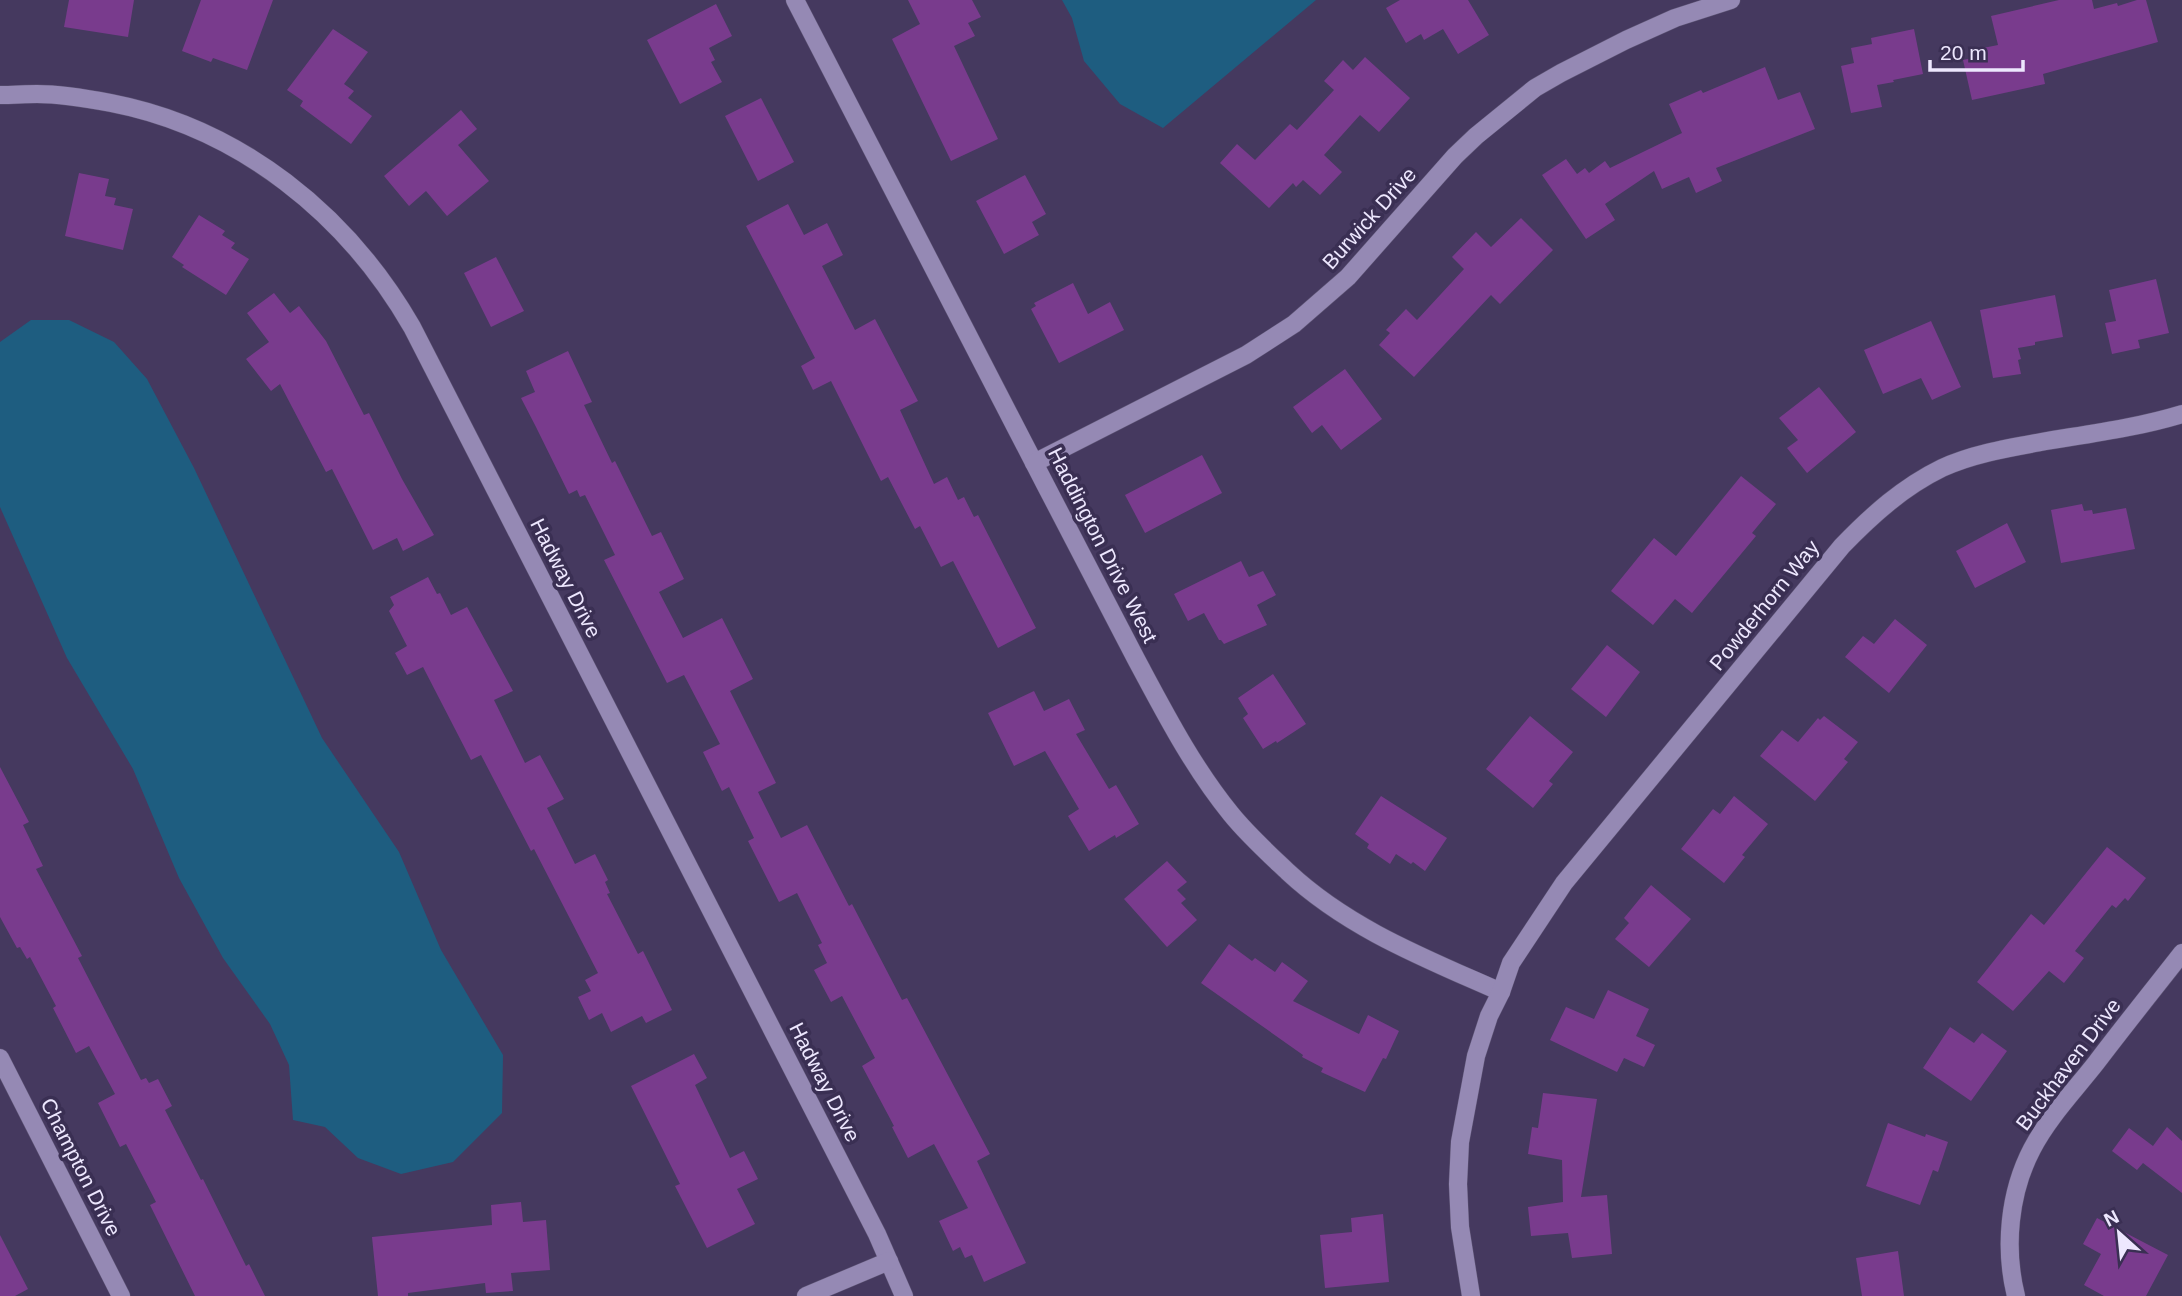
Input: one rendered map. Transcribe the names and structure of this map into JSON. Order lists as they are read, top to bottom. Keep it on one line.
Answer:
{"streets":{"street":["Burwick Drive","Haddington Drive West","Hadway Drive","Powderhorn Way","Buckhaven Drive","Champton Drive"]},"crossings":[["Burwick Drive","Haddington Drive West"],["Haddington Drive West","Powderhorn Way"]],"scale_bar":"20 m","north":"top left"}
